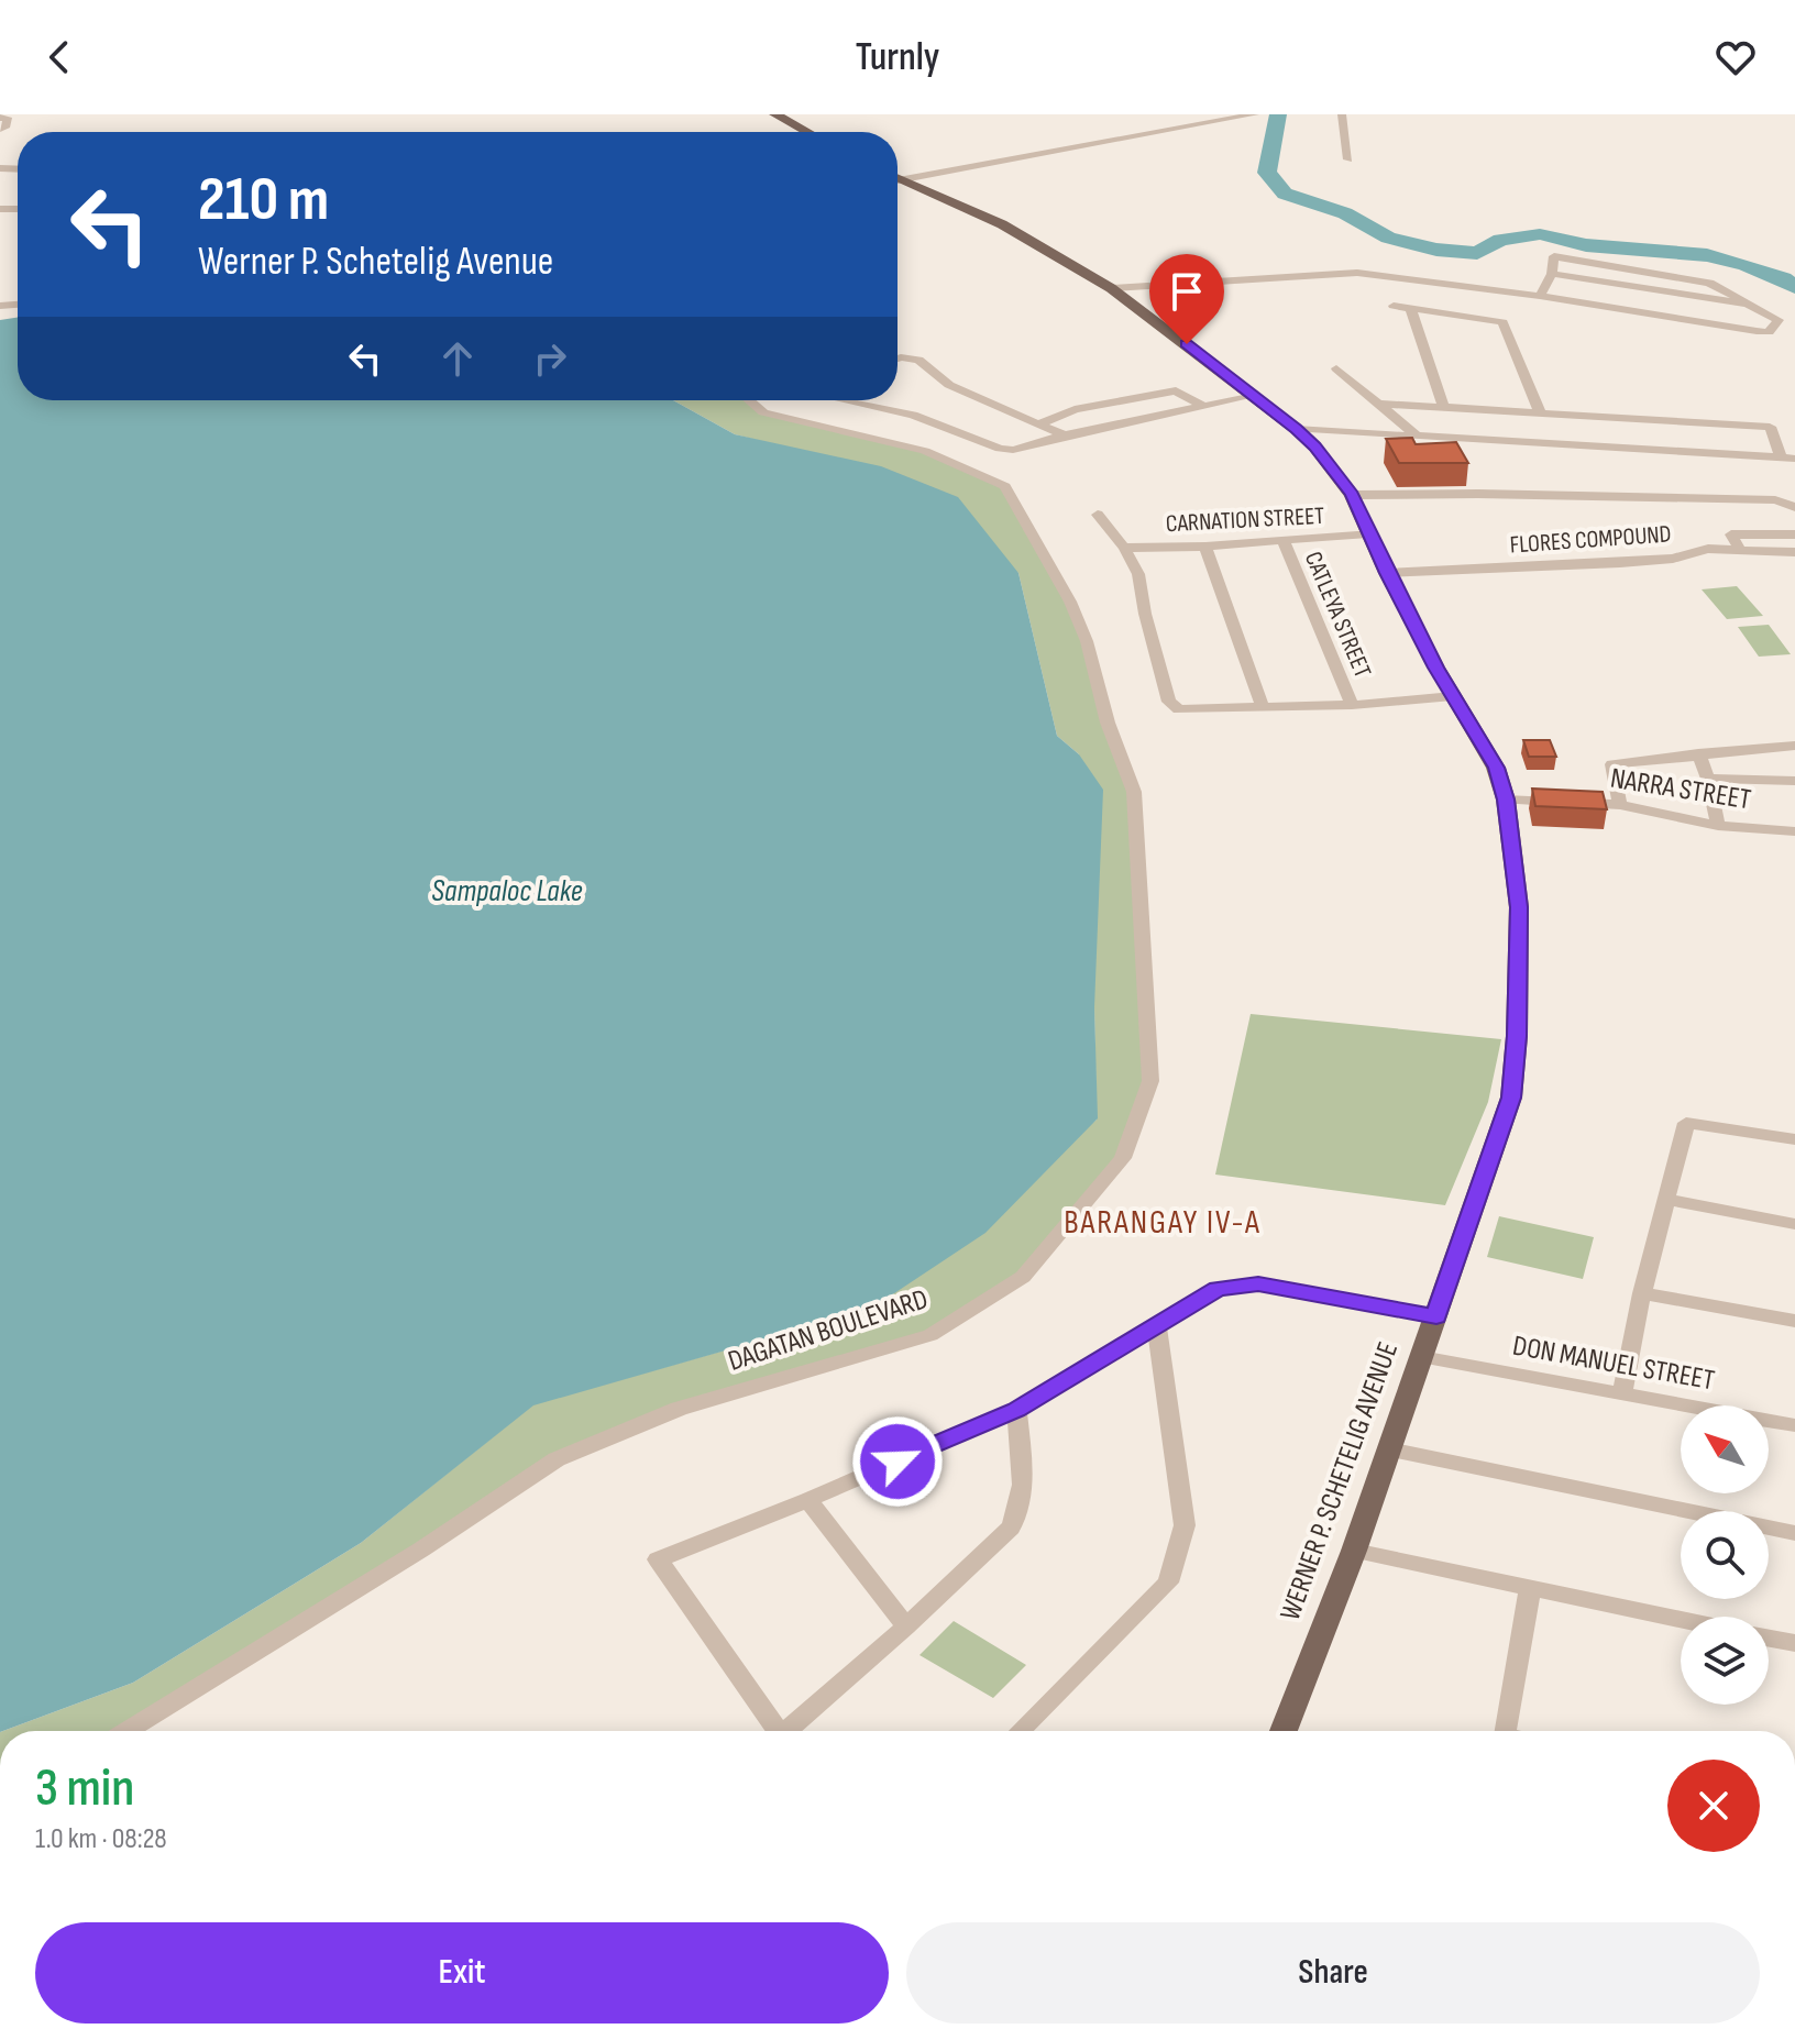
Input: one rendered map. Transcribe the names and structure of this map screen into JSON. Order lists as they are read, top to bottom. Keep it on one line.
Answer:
{"streets":{"main road":["WERNER P. SCHETELIG AVENUE"],"street":["CARNATION STREET","FLORES COMPOUND","CATLEYA STREET","NARRA STREET","DAGATAN BOULEVARD","DON MANUEL STREET"]},"crossings":[["CARNATION STREET","CATLEYA STREET"],["CARNATION STREET","WERNER P. SCHETELIG AVENUE"],["FLORES COMPOUND","WERNER P. SCHETELIG AVENUE"],["NARRA STREET","WERNER P. SCHETELIG AVENUE"],["DON MANUEL STREET","WERNER P. SCHETELIG AVENUE"]],"districts":["BARANGAY IV-A"],"water":["Sampaloc Lake"],"north":"top left","page":{"header":"Turnly","turn":["210 m","Werner P. Schetelig Avenue"],"heading":["3 min","1.0 km · 08:28"],"buttons":["Exit","Share"]}}
